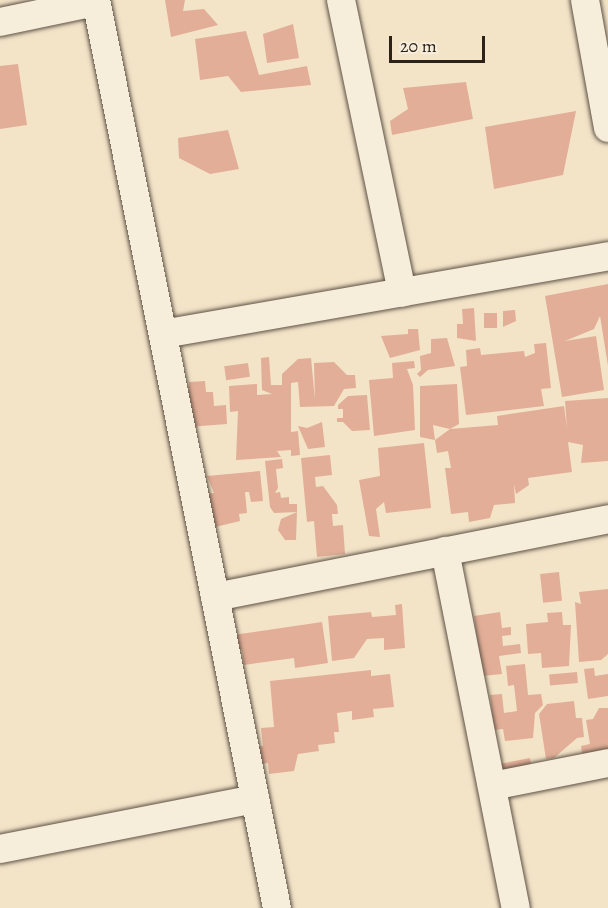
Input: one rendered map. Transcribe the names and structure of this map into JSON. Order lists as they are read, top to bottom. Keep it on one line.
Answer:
{"scale_bar":"20 m"}
